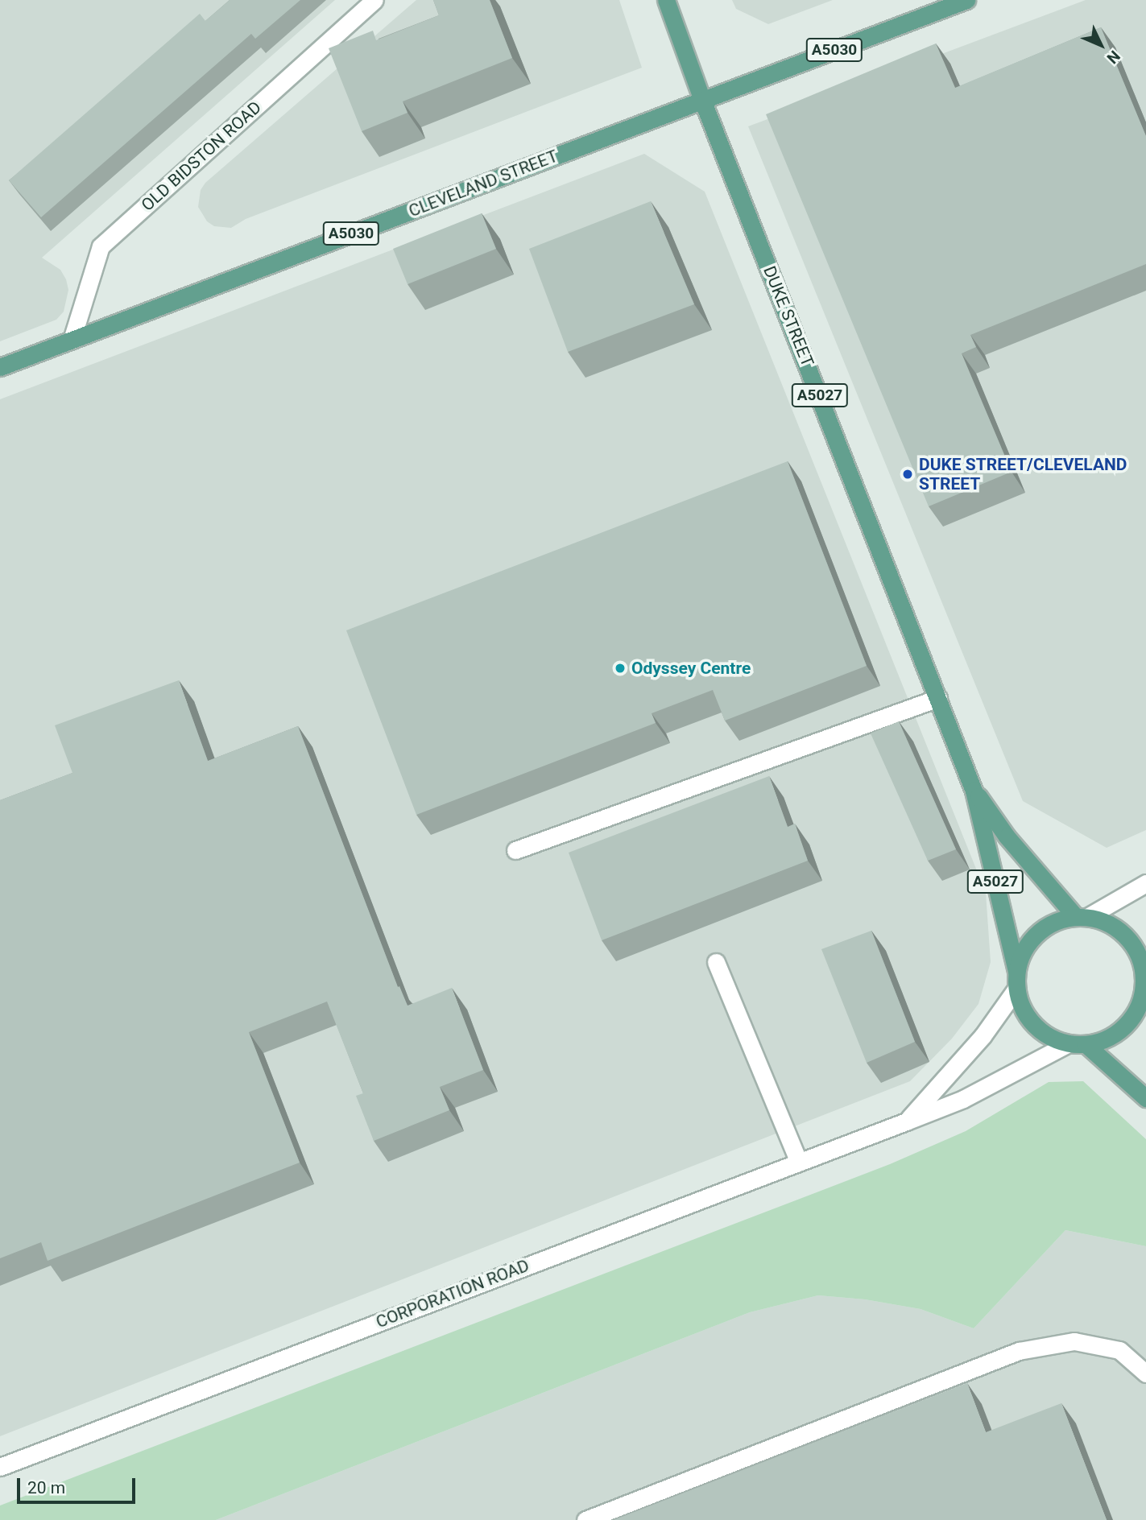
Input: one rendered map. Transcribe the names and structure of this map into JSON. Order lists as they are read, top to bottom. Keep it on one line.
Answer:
{"streets":{"main road":["A5030","OLD BIDSTON ROAD","CLEVELAND STREET","DUKE STREET","A5027","CORPORATION ROAD"]},"crossings":[["OLD BIDSTON ROAD","CLEVELAND STREET"],["CLEVELAND STREET","DUKE STREET"],["DUKE STREET","CORPORATION ROAD"]],"places":["DUKE STREET/CLEVELAND STREET","Odyssey Centre"],"scale_bar":"20 m","north":"bottom right"}
